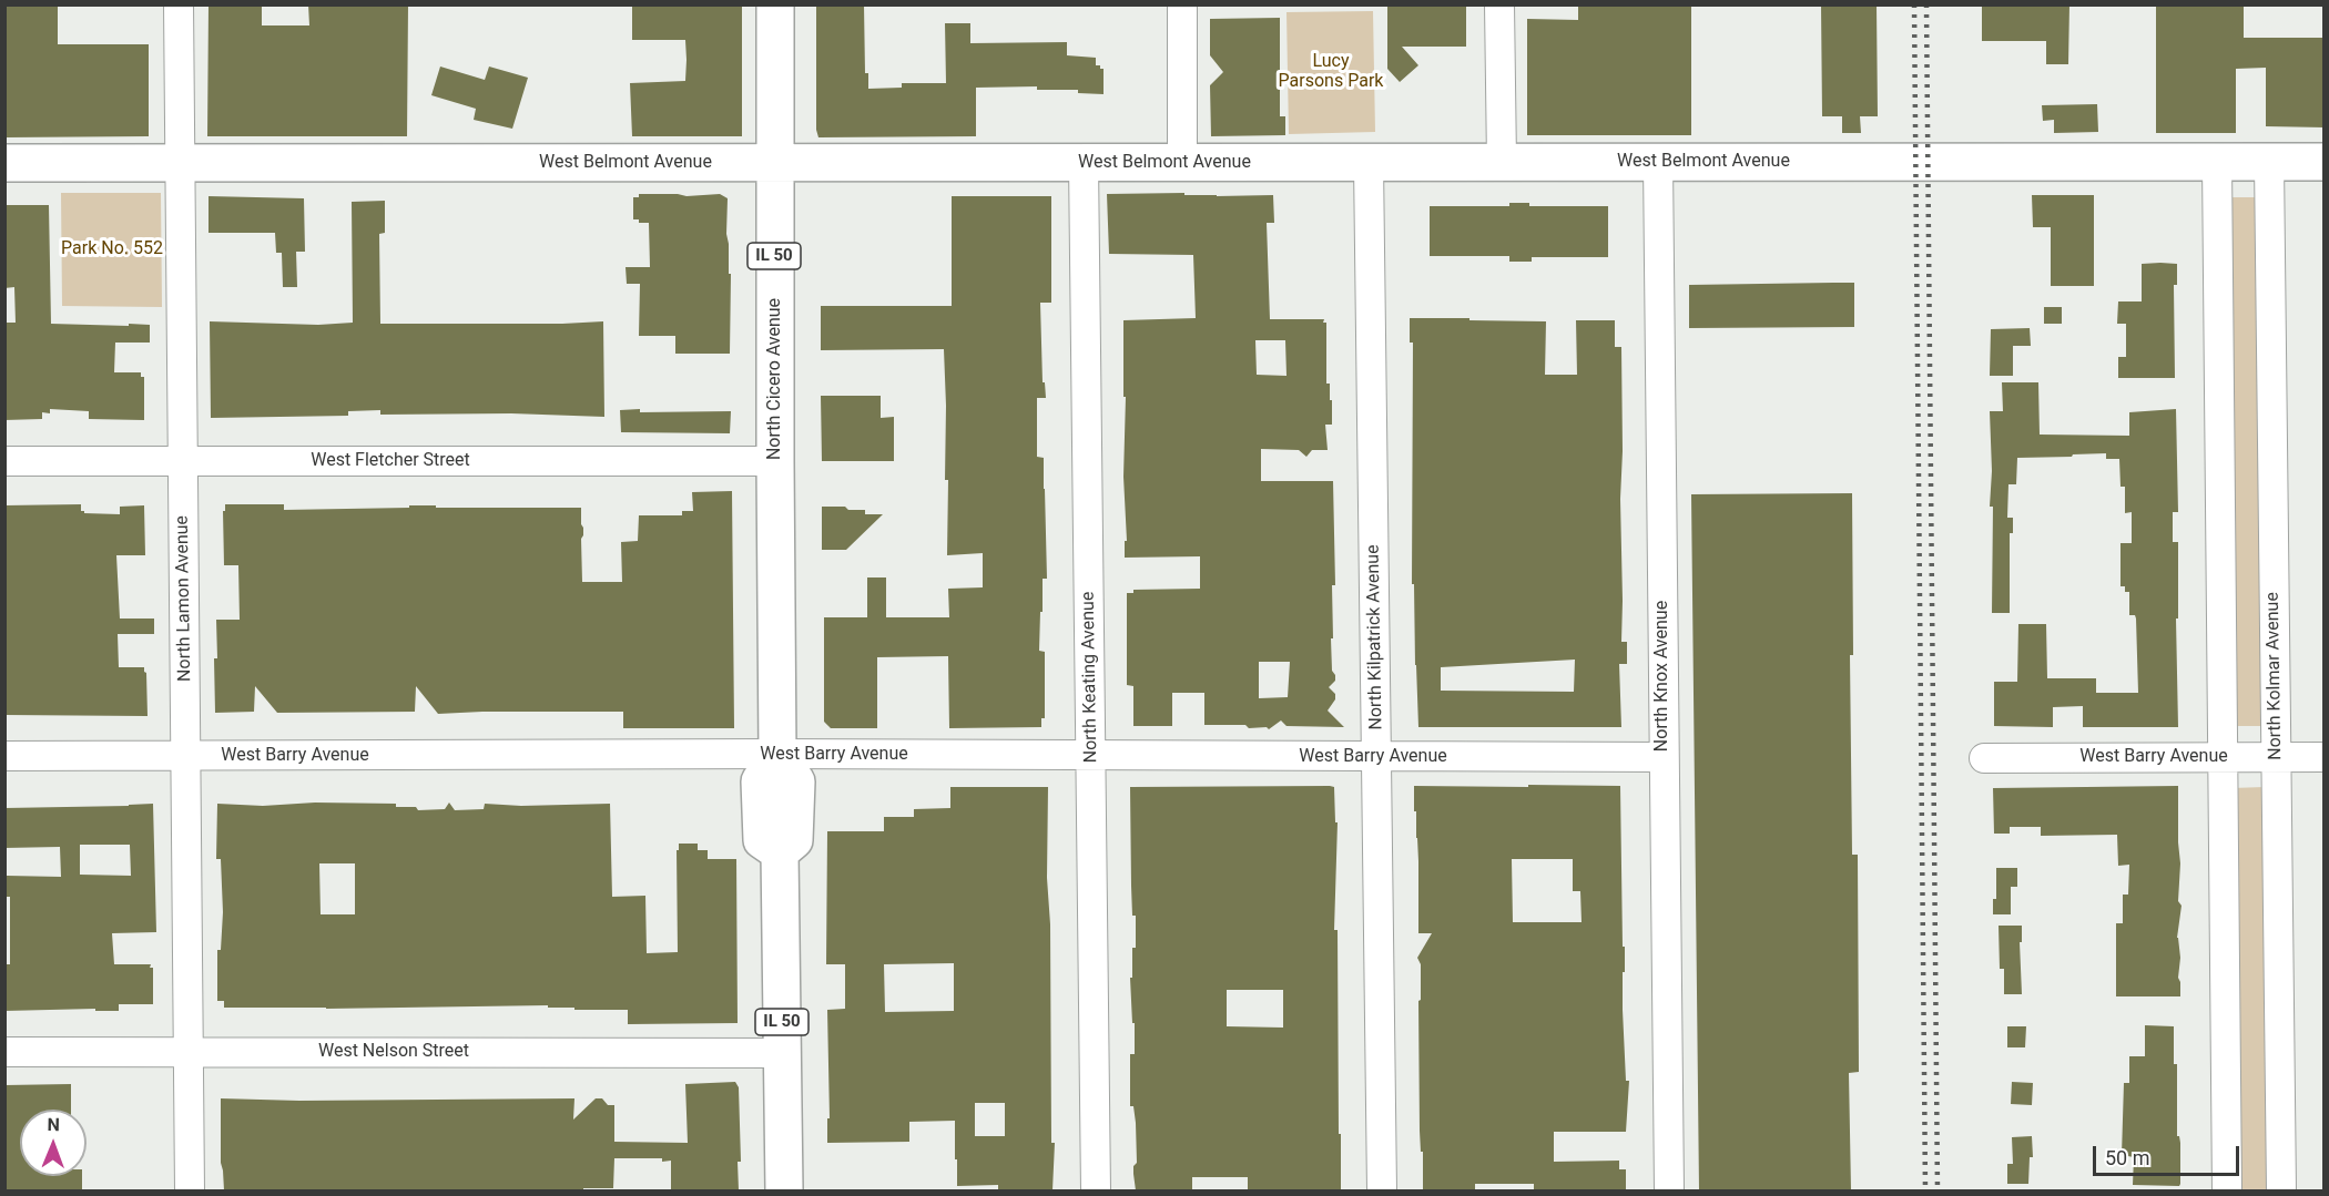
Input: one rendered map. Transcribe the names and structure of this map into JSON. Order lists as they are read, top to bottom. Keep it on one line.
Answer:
{"streets":{"main road":["West Belmont Avenue","IL 50","North Cicero Avenue"],"street":["West Fletcher Street","North Lamon Avenue","North Kilpatrick Avenue","North Knox Avenue","North Kolmar Avenue","North Keating Avenue","West Barry Avenue","West Nelson Street"]},"crossings":[["West Belmont Avenue","North Cicero Avenue"],["West Belmont Avenue","North Lamon Avenue"],["West Belmont Avenue","North Kilpatrick Avenue"],["West Belmont Avenue","North Knox Avenue"],["West Belmont Avenue","North Kolmar Avenue"],["West Belmont Avenue","North Keating Avenue"],["IL 50","North Cicero Avenue"],["IL 50","West Barry Avenue"],["IL 50","West Nelson Street"],["North Cicero Avenue","West Fletcher Street"],["North Cicero Avenue","West Barry Avenue"],["West Fletcher Street","North Lamon Avenue"],["North Lamon Avenue","West Barry Avenue"],["North Lamon Avenue","West Nelson Street"],["North Kilpatrick Avenue","West Barry Avenue"],["North Knox Avenue","West Barry Avenue"],["North Kolmar Avenue","West Barry Avenue"],["North Keating Avenue","West Barry Avenue"]],"parks":["Lucy Parsons Park","Park No. 552"],"scale_bar":"50 m","north":"top"}
